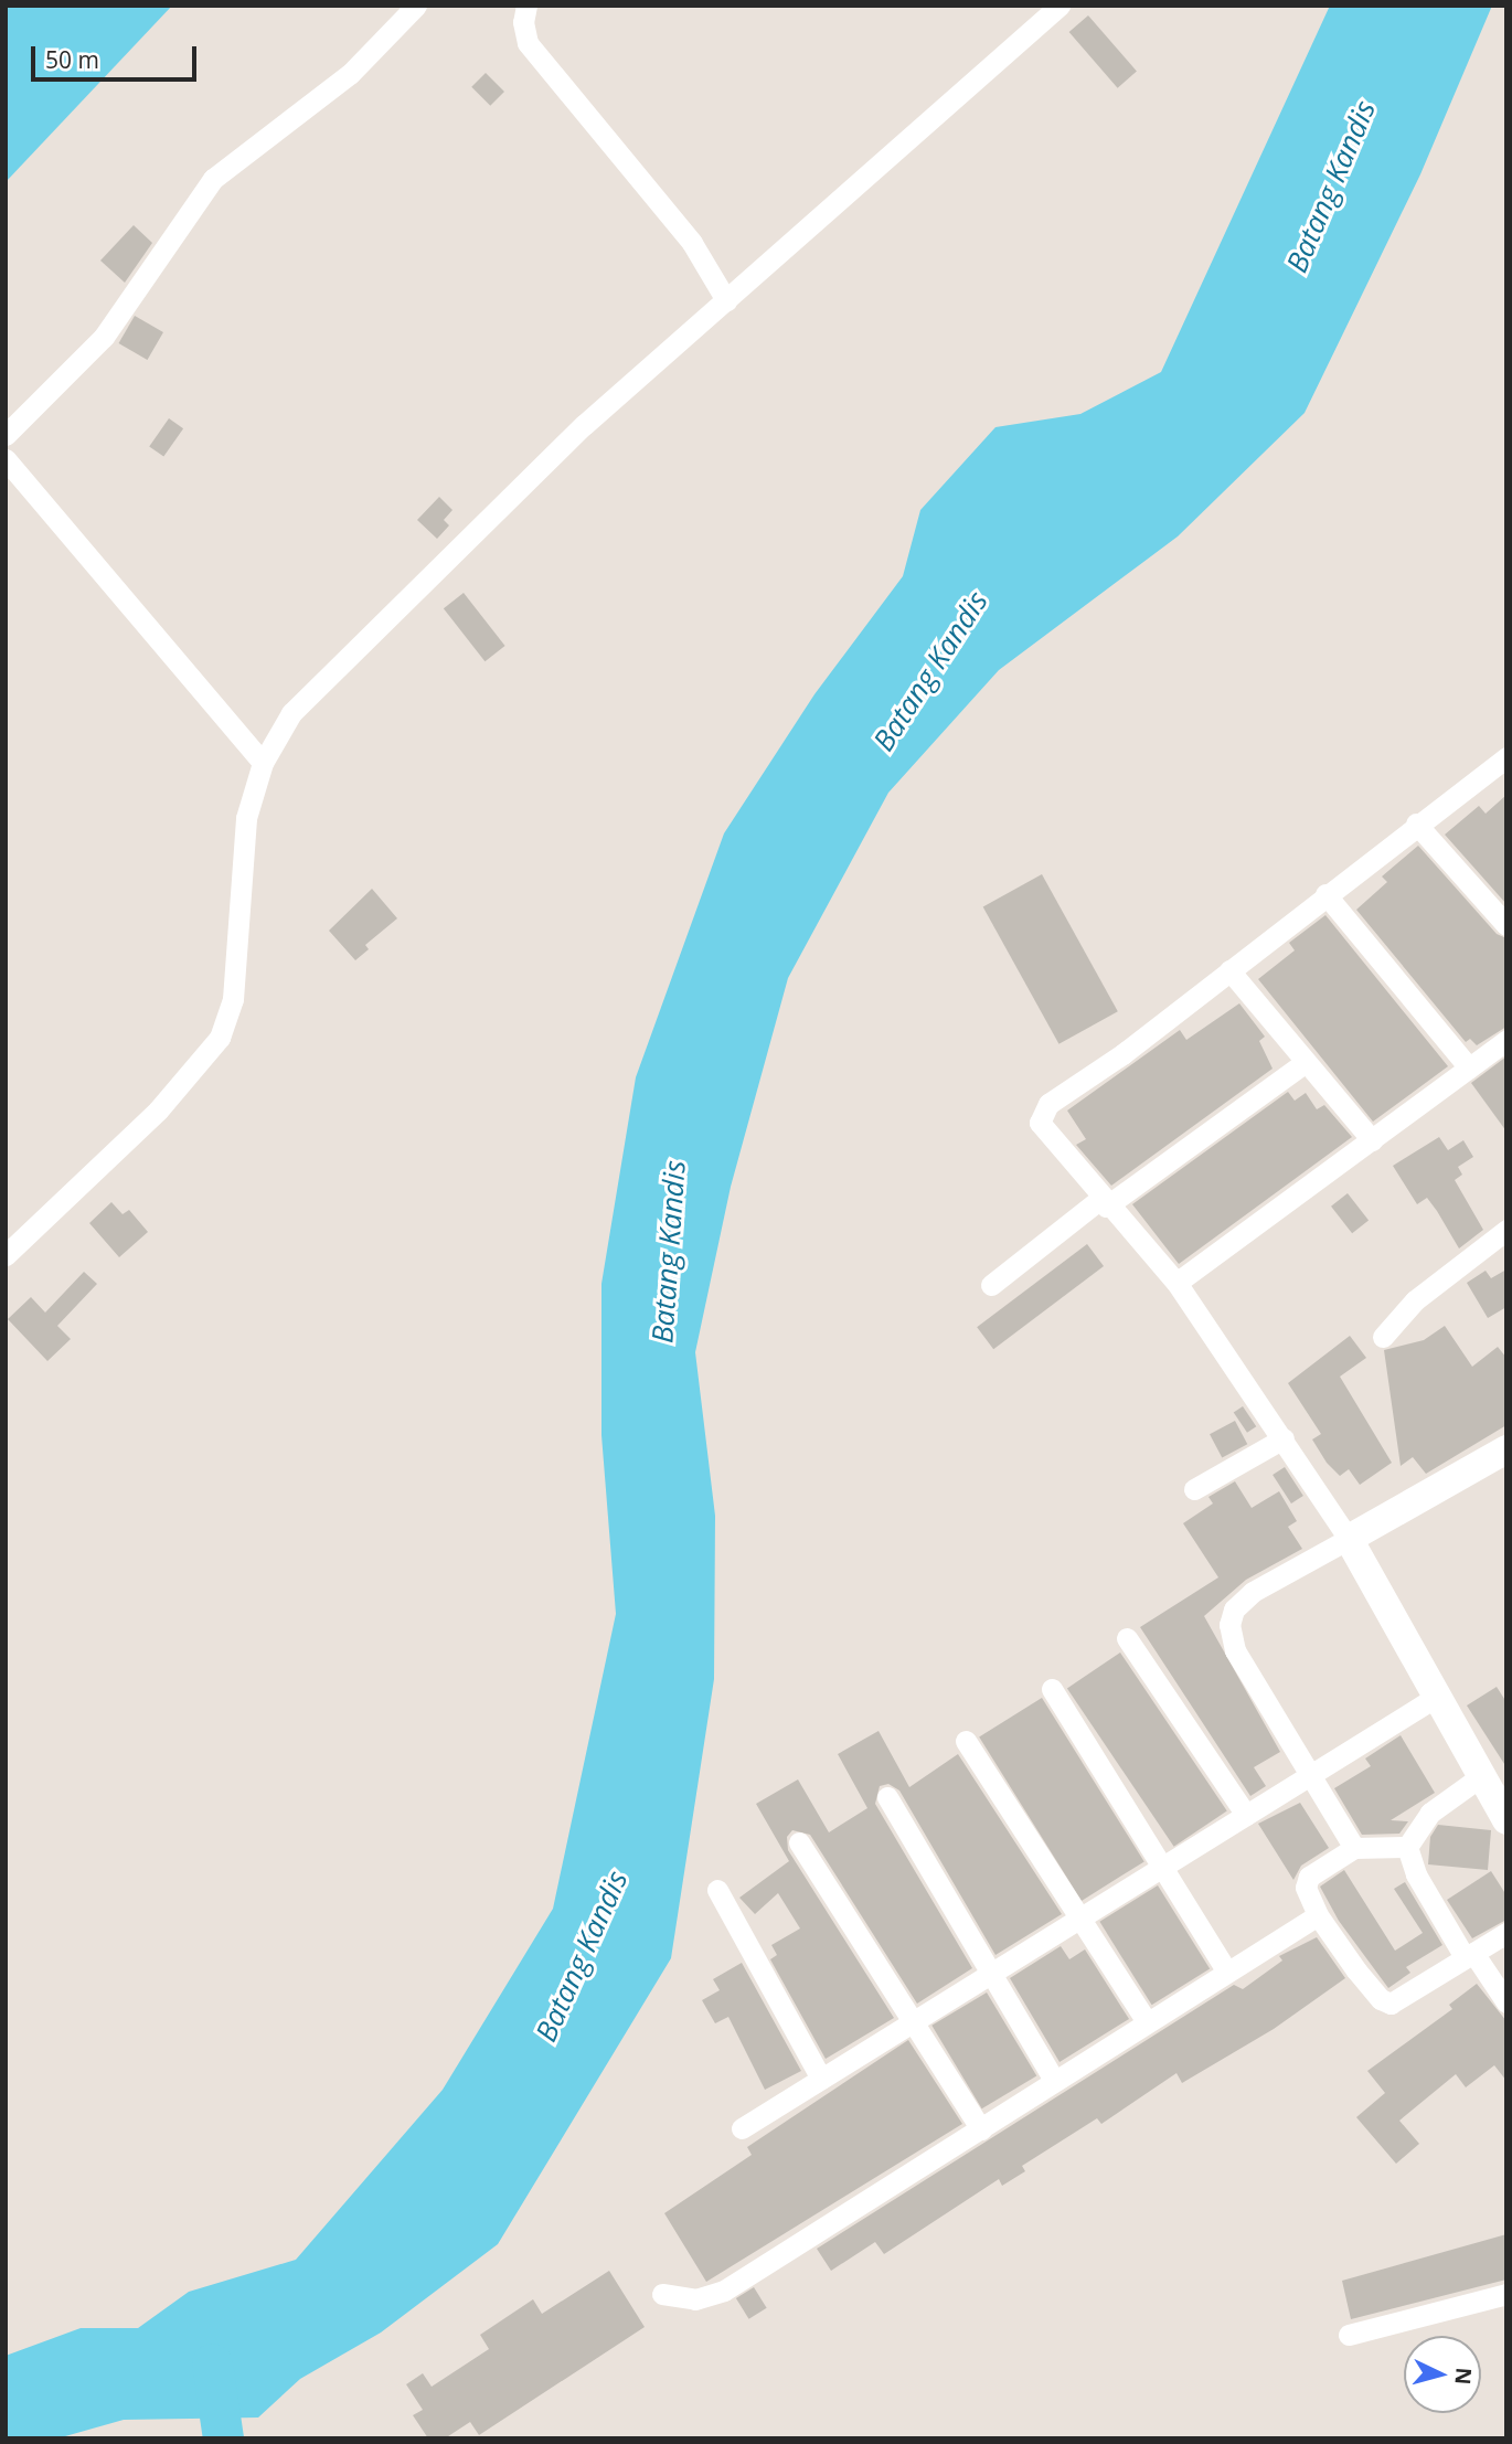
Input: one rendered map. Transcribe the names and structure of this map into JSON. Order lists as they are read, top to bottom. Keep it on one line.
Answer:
{"water":["Batang Kandis"],"scale_bar":"50 m","north":"right"}
